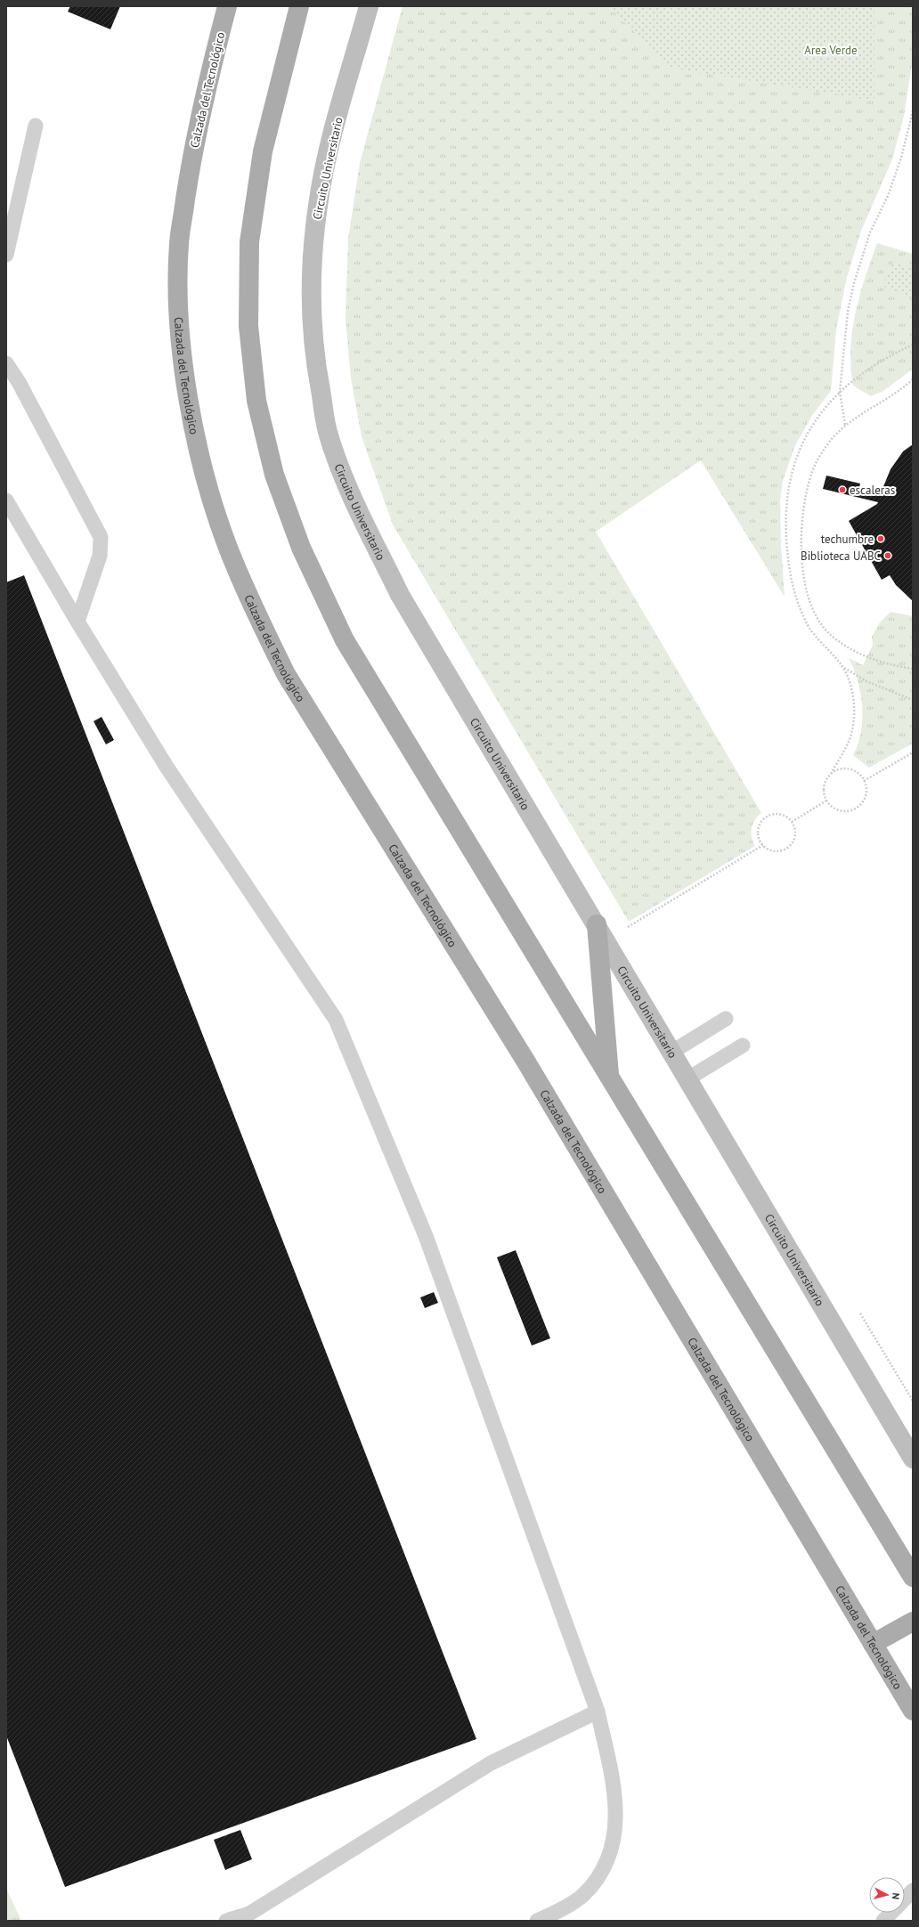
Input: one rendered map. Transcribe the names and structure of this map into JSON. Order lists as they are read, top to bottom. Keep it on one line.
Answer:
{"streets":{"main road":["Calzada del Tecnológico"],"street":["Circuito Universitario"]},"parks":["Area Verde"],"places":["escaleras","techumbre","Biblioteca UABC"],"north":"right"}
